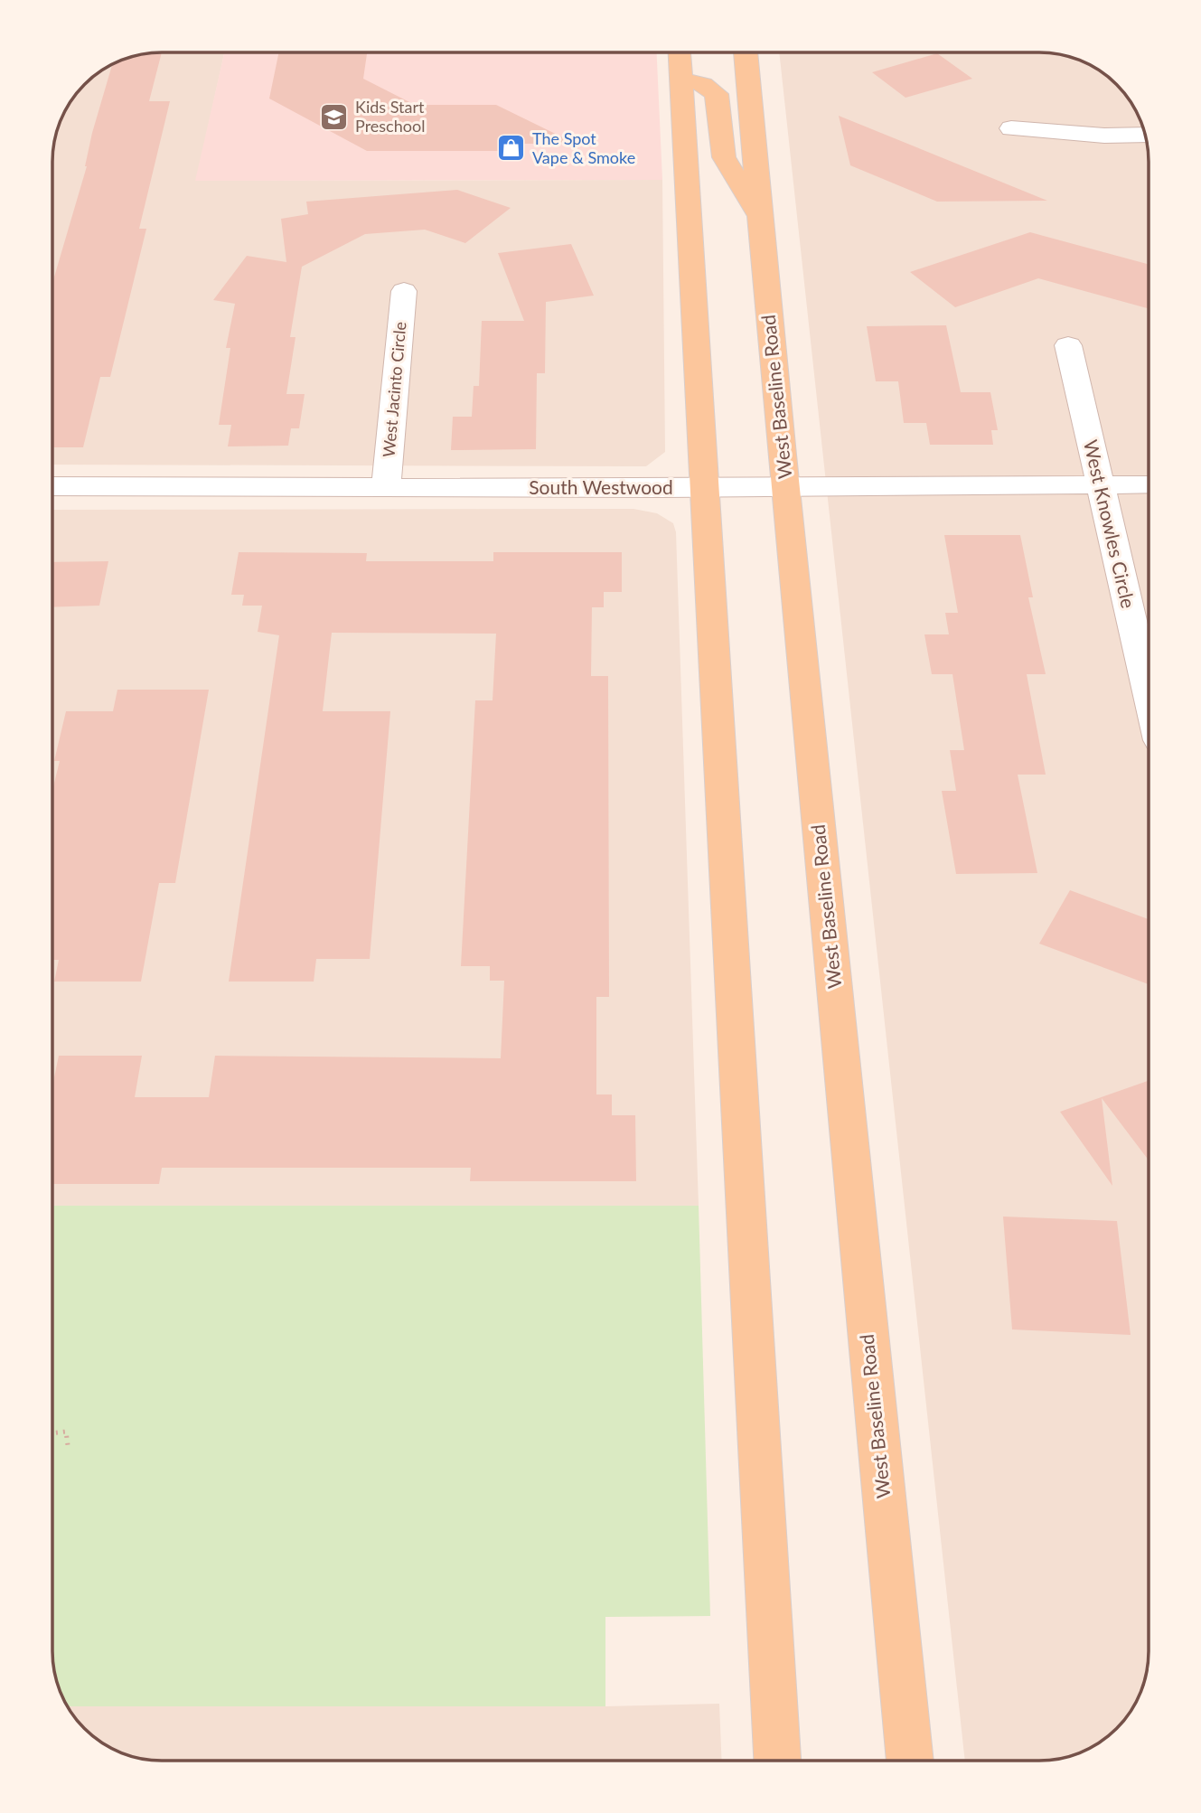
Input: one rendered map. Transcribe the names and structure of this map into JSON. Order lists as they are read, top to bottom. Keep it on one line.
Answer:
{"streets":{"main road":["West Baseline Road"],"street":["West Jacinto Circle","South Westwood","West Knowles Circle"]},"crossings":[["West Jacinto Circle","South Westwood"],["West Baseline Road","South Westwood"],["South Westwood","West Knowles Circle"]],"places":{"school or university":["Kids Start Preschool"],"shop":["The Spot Vape & Smoke"]}}
